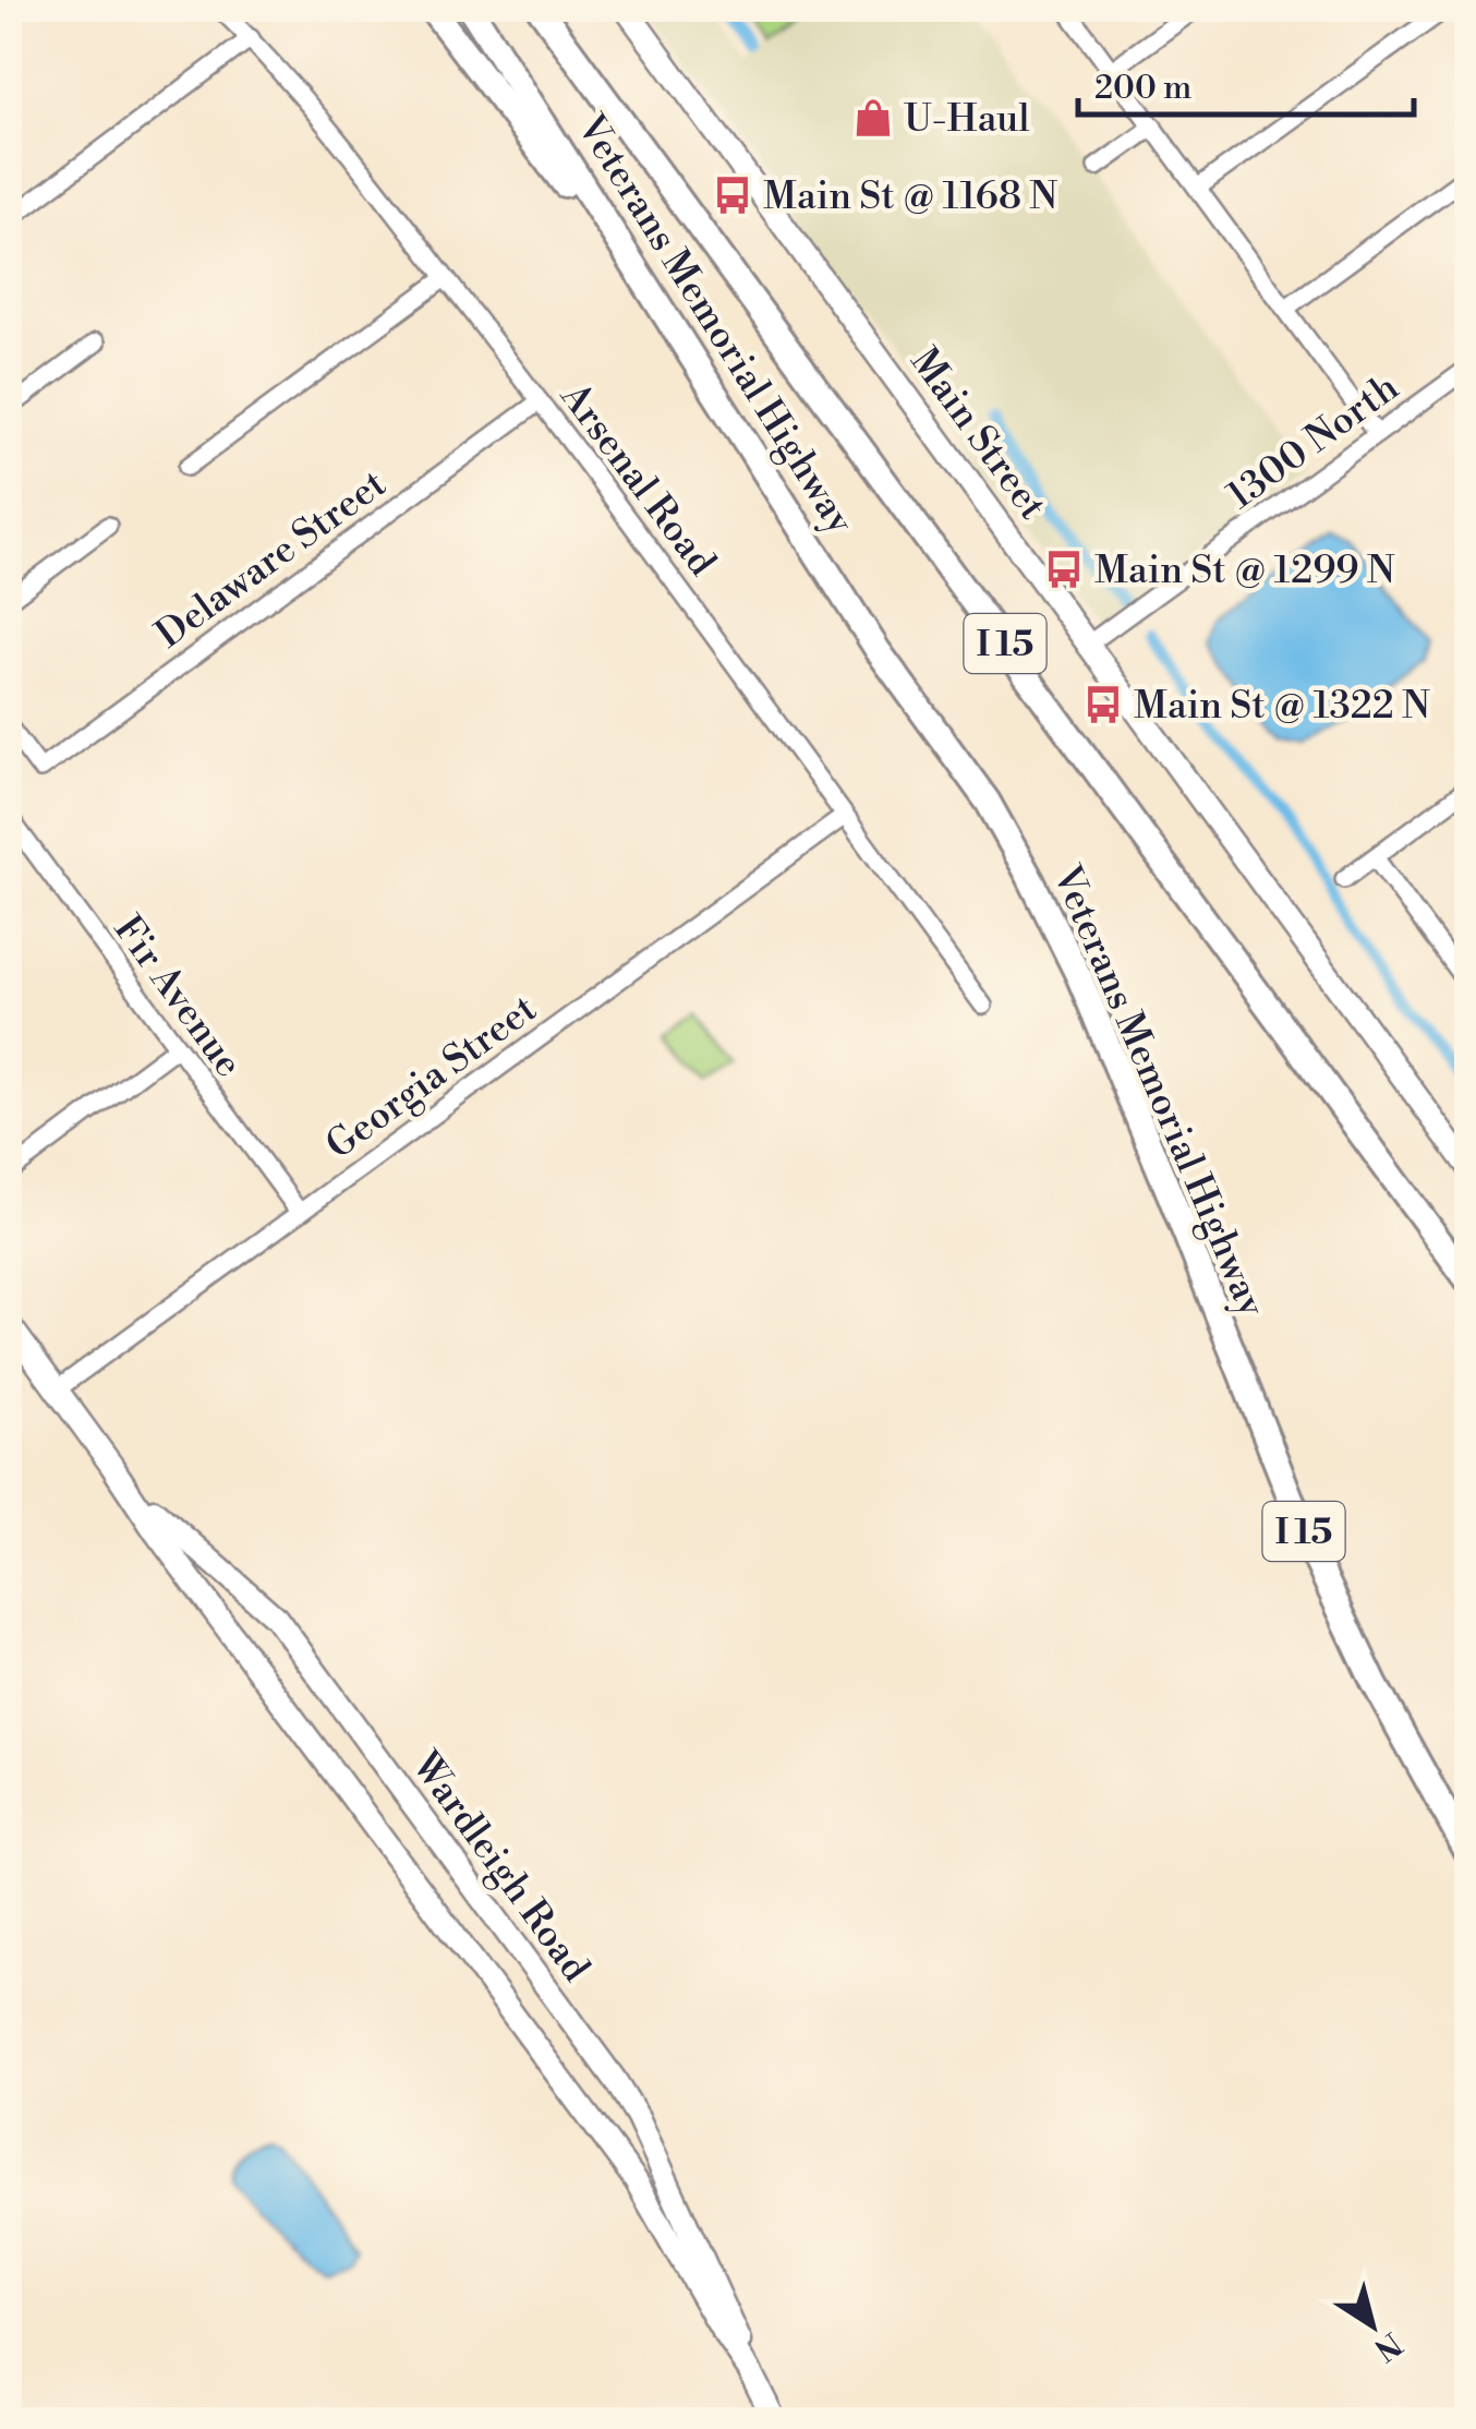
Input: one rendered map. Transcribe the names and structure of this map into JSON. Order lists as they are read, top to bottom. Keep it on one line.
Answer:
{"streets":{"highway":["Veterans Memorial Highway","I 15"],"main road":["Main Street","Wardleigh Road"],"street":["1300 North","Arsenal Road","Delaware Street","Fir Avenue","Georgia Street"]},"crossings":[["Main Street","1300 North"],["Arsenal Road","Delaware Street"],["Arsenal Road","Georgia Street"],["Fir Avenue","Georgia Street"],["Georgia Street","Wardleigh Road"]],"places":{"shop":["U-Haul"],"bus stop":["Main St @ 1168 N","Main St @ 1299 N","Main St @ 1322 N"]},"scale_bar":"200 m","north":"bottom right"}
